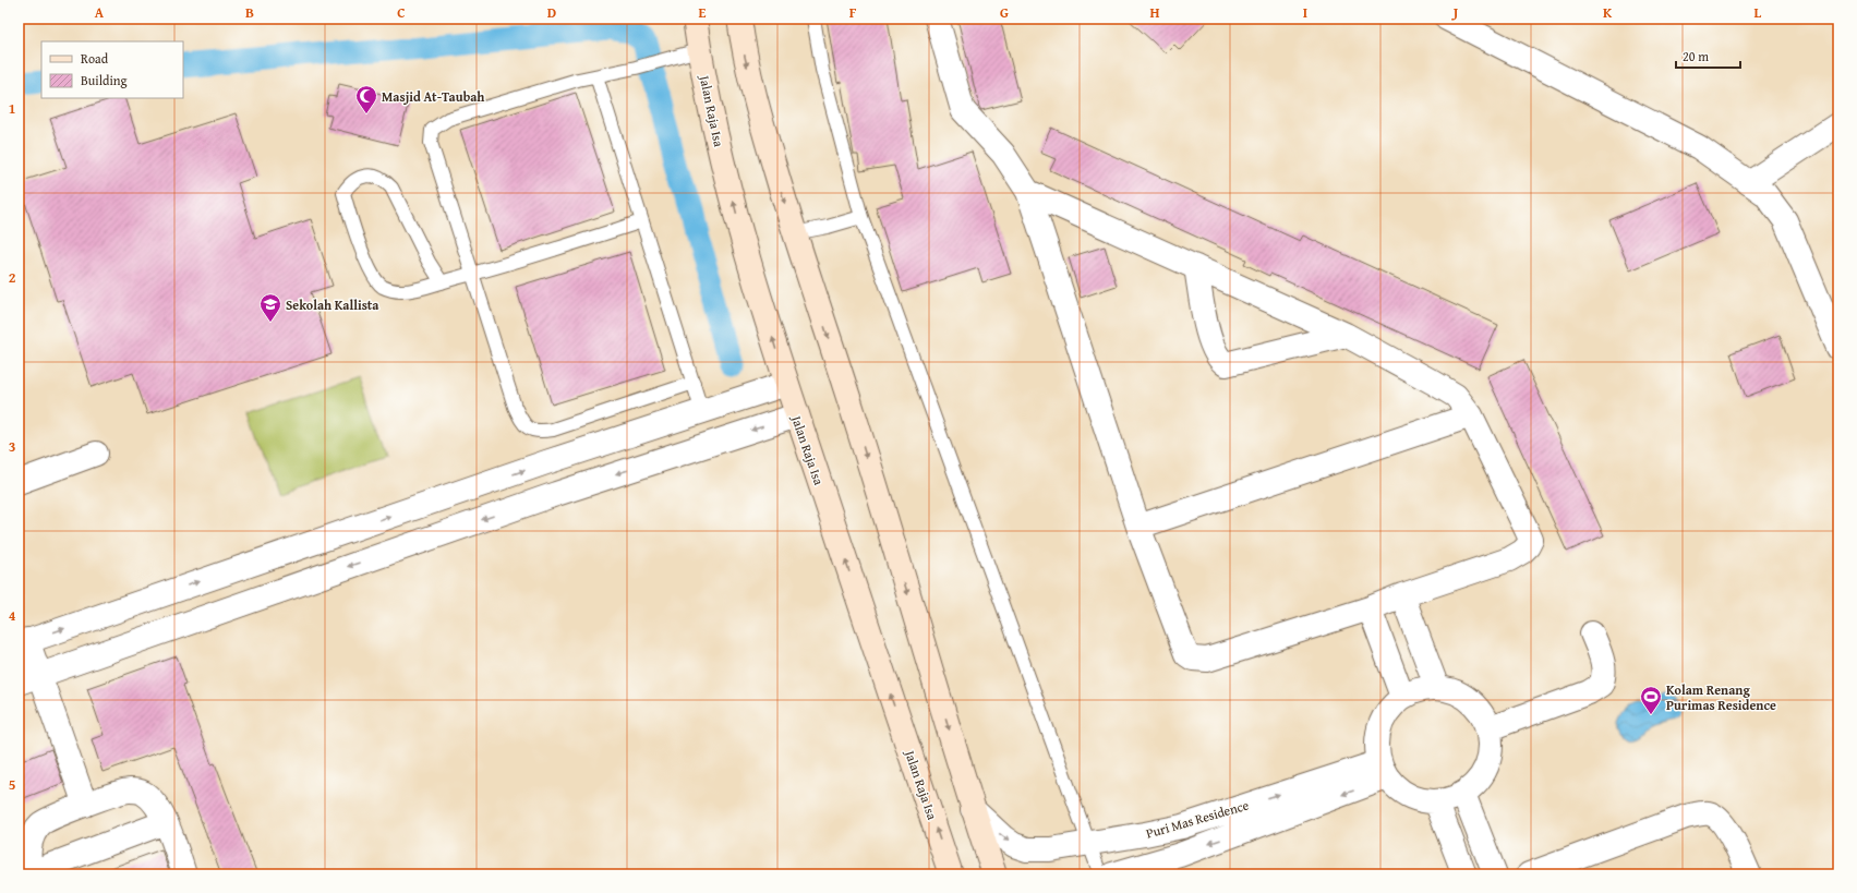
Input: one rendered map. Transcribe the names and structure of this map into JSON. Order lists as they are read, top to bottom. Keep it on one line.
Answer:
{"streets":{"main road":["Jalan Raja Isa"],"street":["Puri Mas Residence"]},"places":{"mosque":["Masjid At-Taubah"],"school or university":["Sekolah Kallista"],"sports":["Kolam Renang Purimas Residence"]},"legend":["Road","Building"],"scale_bar":"20 m","grid":{"columns":["A","B","C","D","E","F","G","H","I","J","K","L"],"rows":["1","2","3","4","5"]}}
